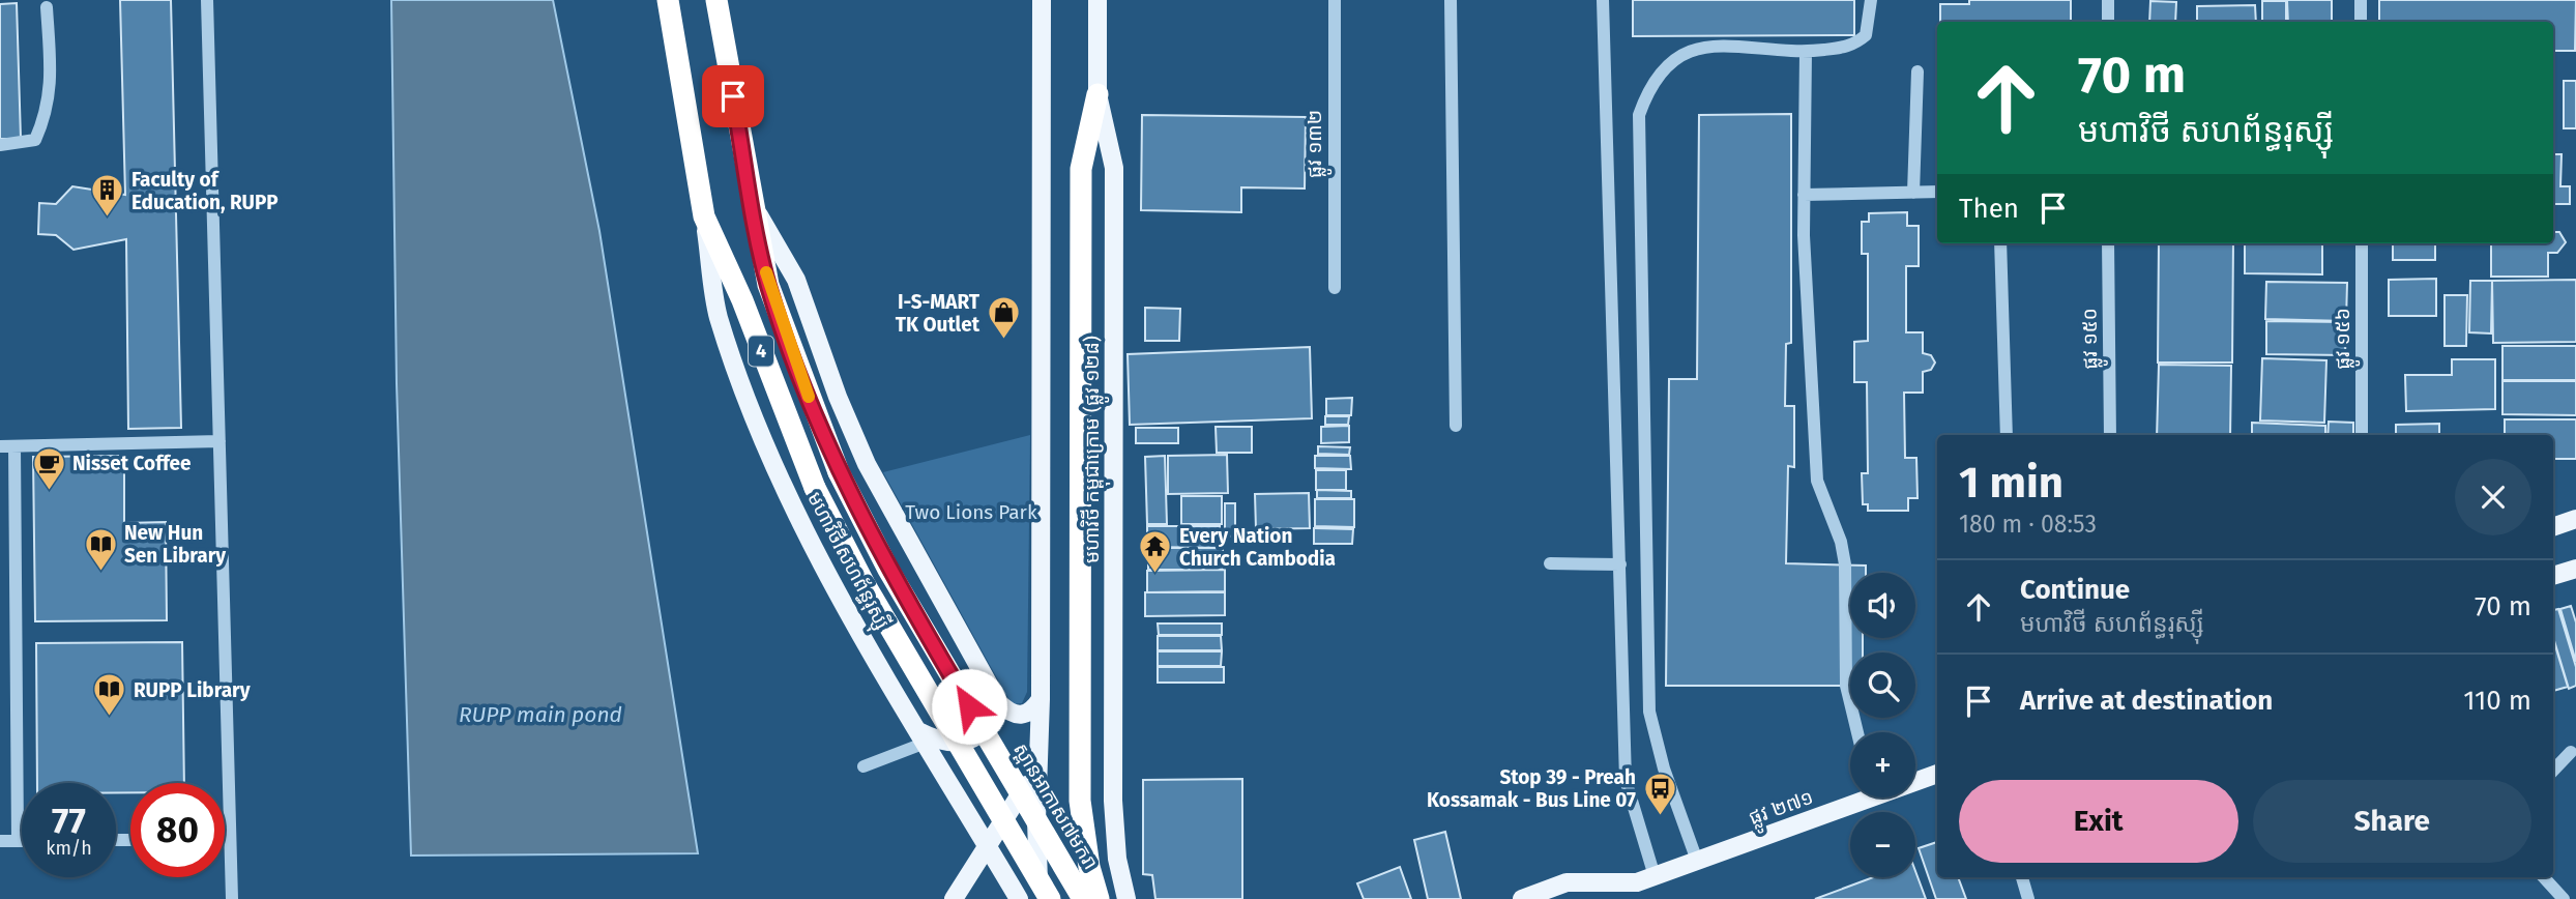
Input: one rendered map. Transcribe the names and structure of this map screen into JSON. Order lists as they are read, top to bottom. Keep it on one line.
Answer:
{"streets":{"highway":["4","មហាវិថី សហព័ន្ធរុស្ស៊ី","ស្ពានអាកាស៧មករា"],"main road":["មហាវិថី កម្ពុជាក្រោម (ផ្លូវ ១២៨)","ផ្លូវ ២៧១"],"street":["ផ្លូវ ១៣២","ផ្លូវ ១៥០","ផ្លូវ ១៥៦"]},"crossings":[["មហាវិថី សហព័ន្ធរុស្ស៊ី","ស្ពានអាកាស៧មករា"]],"water":["RUPP main pond"],"parks":["Two Lions Park"],"places":{"building":["Faculty of Education, RUPP"],"shop":["I-S-MART TK Outlet"],"cafe":["Nisset Coffee"],"library":["New Hun Sen Library","RUPP Library"],"temple":["Every Nation Church Cambodia"],"bus stop":["Stop 39 - Preah Kossamak - Bus Line 07"]},"page":{"turn":["70 m","មហាវិថី សហព័ន្ធរុស្ស៊ី"],"then":"Then","heading":["1 min","180 m · 08:53"],"list":[{"name":"Continue","note":"មហាវិថី សហព័ន្ធរុស្ស៊ី","value":"70 m"},{"name":"Arrive at destination","value":"110 m"}],"map_buttons":["+","−"],"buttons":["Exit","Share"],"speed":"77 km/h","limit":"80"}}
